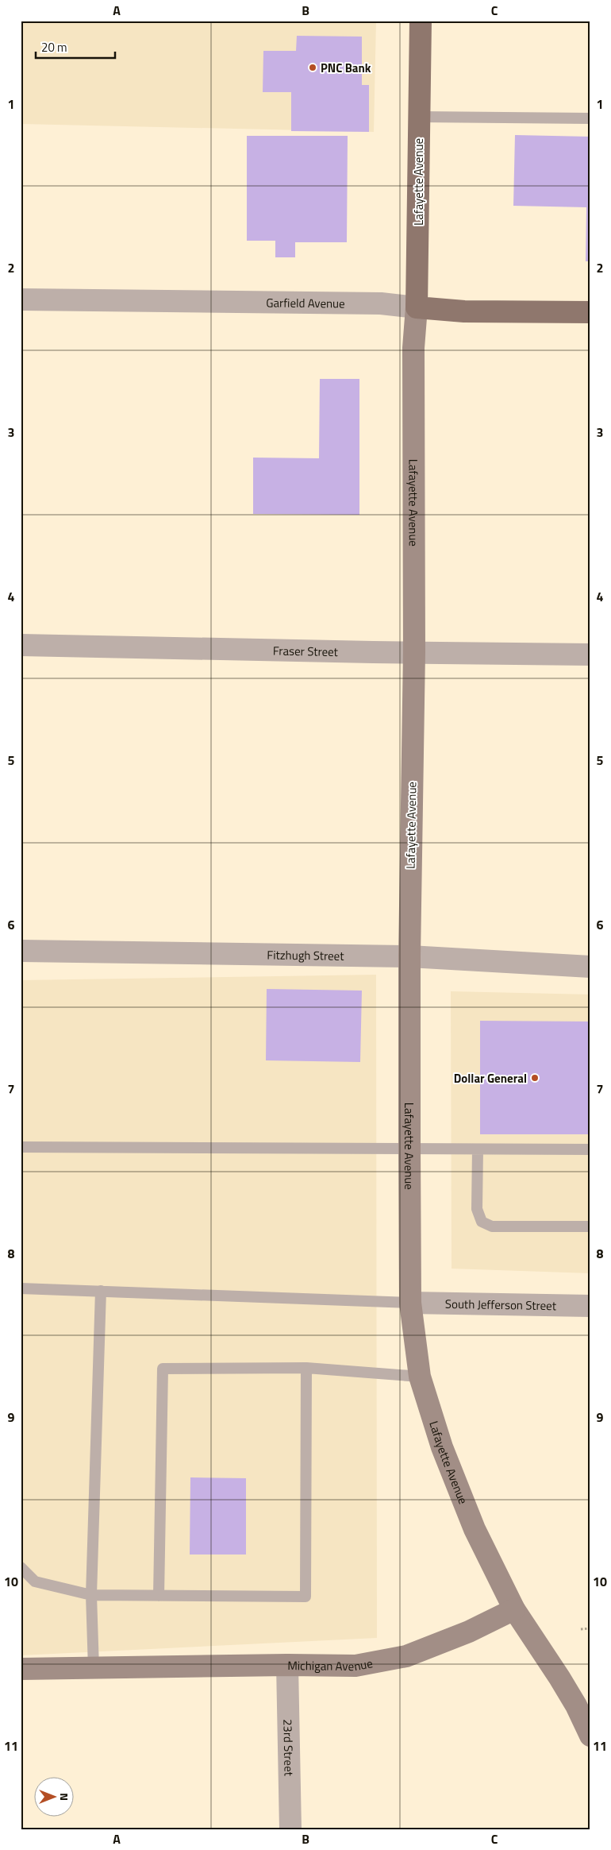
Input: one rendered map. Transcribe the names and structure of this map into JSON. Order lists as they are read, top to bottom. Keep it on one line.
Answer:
{"streets":{"main road":["Lafayette Avenue","Garfield Avenue","Michigan Avenue"],"street":["Fraser Street","Fitzhugh Street","South Jefferson Street","23rd Street"]},"crossings":[["Lafayette Avenue","Garfield Avenue"],["Lafayette Avenue","Fraser Street"],["Lafayette Avenue","Fitzhugh Street"],["Lafayette Avenue","South Jefferson Street"],["Lafayette Avenue","Michigan Avenue"],["Michigan Avenue","23rd Street"]],"places":["PNC Bank","Dollar General"],"scale_bar":"20 m","north":"right","grid":{"columns":["A","B","C"],"rows":["1","2","3","4","5","6","7","8","9","10","11"]}}
